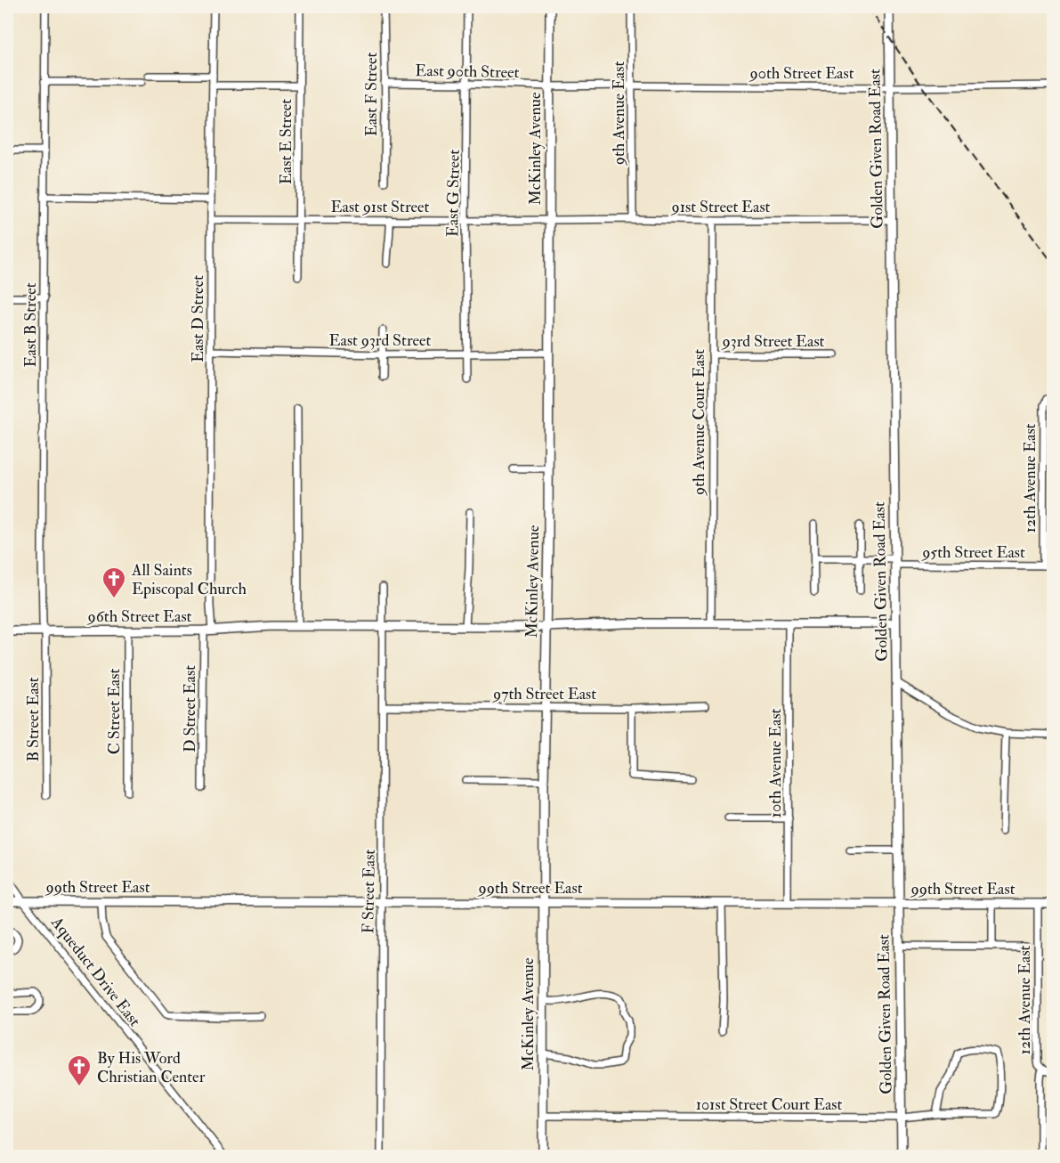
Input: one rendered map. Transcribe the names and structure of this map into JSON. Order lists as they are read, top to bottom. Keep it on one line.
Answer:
{"streets":{"street":["East 90th Street","90th Street East","East F Street","9th Avenue East","East E Street","McKinley Avenue","Golden Given Road East","East G Street","East 91st Street","91st Street East","East D Street","East B Street","East 93rd Street","93rd Street East","9th Avenue Court East","12th Avenue East","95th Street East","96th Street East","97th Street East","D Street East","C Street East","B Street East","10th Avenue East","99th Street East","F Street East","Aqueduct Drive East","101st Street Court East"]},"crossings":[["East 90th Street","90th Street East"],["East 90th Street","East F Street"],["East 90th Street","McKinley Avenue"],["East 90th Street","East G Street"],["90th Street East","9th Avenue East"],["90th Street East","McKinley Avenue"],["90th Street East","Golden Given Road East"],["9th Avenue East","91st Street East"],["East E Street","East 91st Street"],["McKinley Avenue","East 91st Street"],["McKinley Avenue","91st Street East"],["McKinley Avenue","East 93rd Street"],["McKinley Avenue","96th Street East"],["McKinley Avenue","97th Street East"],["McKinley Avenue","99th Street East"],["McKinley Avenue","101st Street Court East"],["Golden Given Road East","91st Street East"],["Golden Given Road East","95th Street East"],["Golden Given Road East","99th Street East"],["Golden Given Road East","101st Street Court East"],["East G Street","East 91st Street"],["East G Street","East 93rd Street"],["East 91st Street","91st Street East"],["East 91st Street","East D Street"],["91st Street East","9th Avenue Court East"],["East D Street","East 93rd Street"],["East D Street","96th Street East"],["East D Street","D Street East"],["East B Street","96th Street East"],["East B Street","B Street East"],["93rd Street East","9th Avenue Court East"],["9th Avenue Court East","96th Street East"],["12th Avenue East","95th Street East"],["12th Avenue East","99th Street East"],["96th Street East","D Street East"],["96th Street East","C Street East"],["96th Street East","10th Avenue East"],["96th Street East","F Street East"],["97th Street East","F Street East"],["10th Avenue East","99th Street East"],["99th Street East","F Street East"],["99th Street East","Aqueduct Drive East"]],"places":{"church":["All Saints Episcopal Church","By His Word Christian Center"]}}
